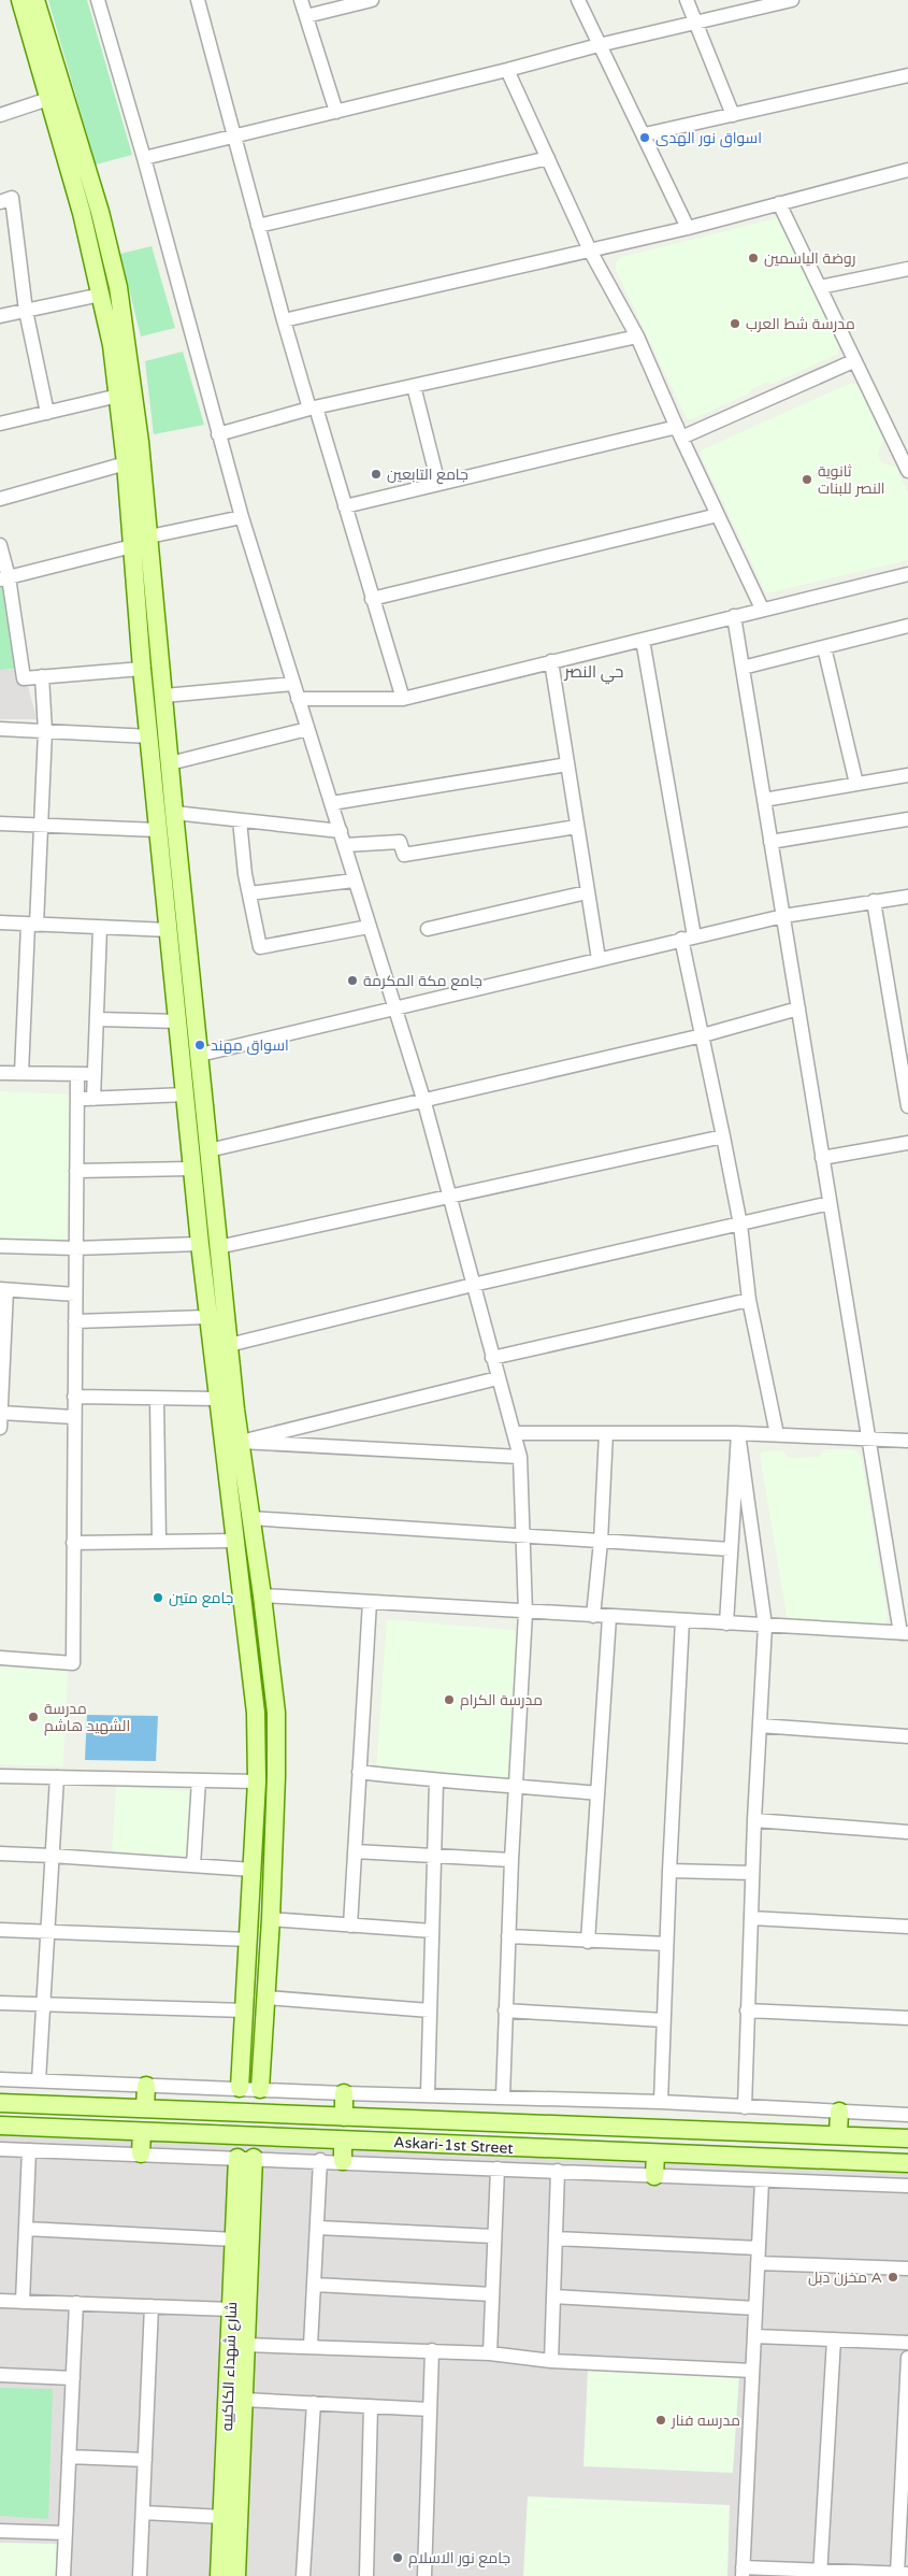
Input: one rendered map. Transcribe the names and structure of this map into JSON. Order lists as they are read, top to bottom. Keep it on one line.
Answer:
{"streets":{"main road":["Askari-1st Street","شارع شهداء الكاكييه"]},"districts":["حي النصر"],"places":["اسواق نور الهدى","روضة الياسمين","مدرسة شط العرب","جامع التابعين","ثانوية النصر للبنات","جامع مكة المكرمة","اسواق مهند","جامع متين","مدرسة الكرام","مدرسة الشهيد هاشم","مخزن دبل A","مدرسه فنار","جامع نور الاسلام"]}
